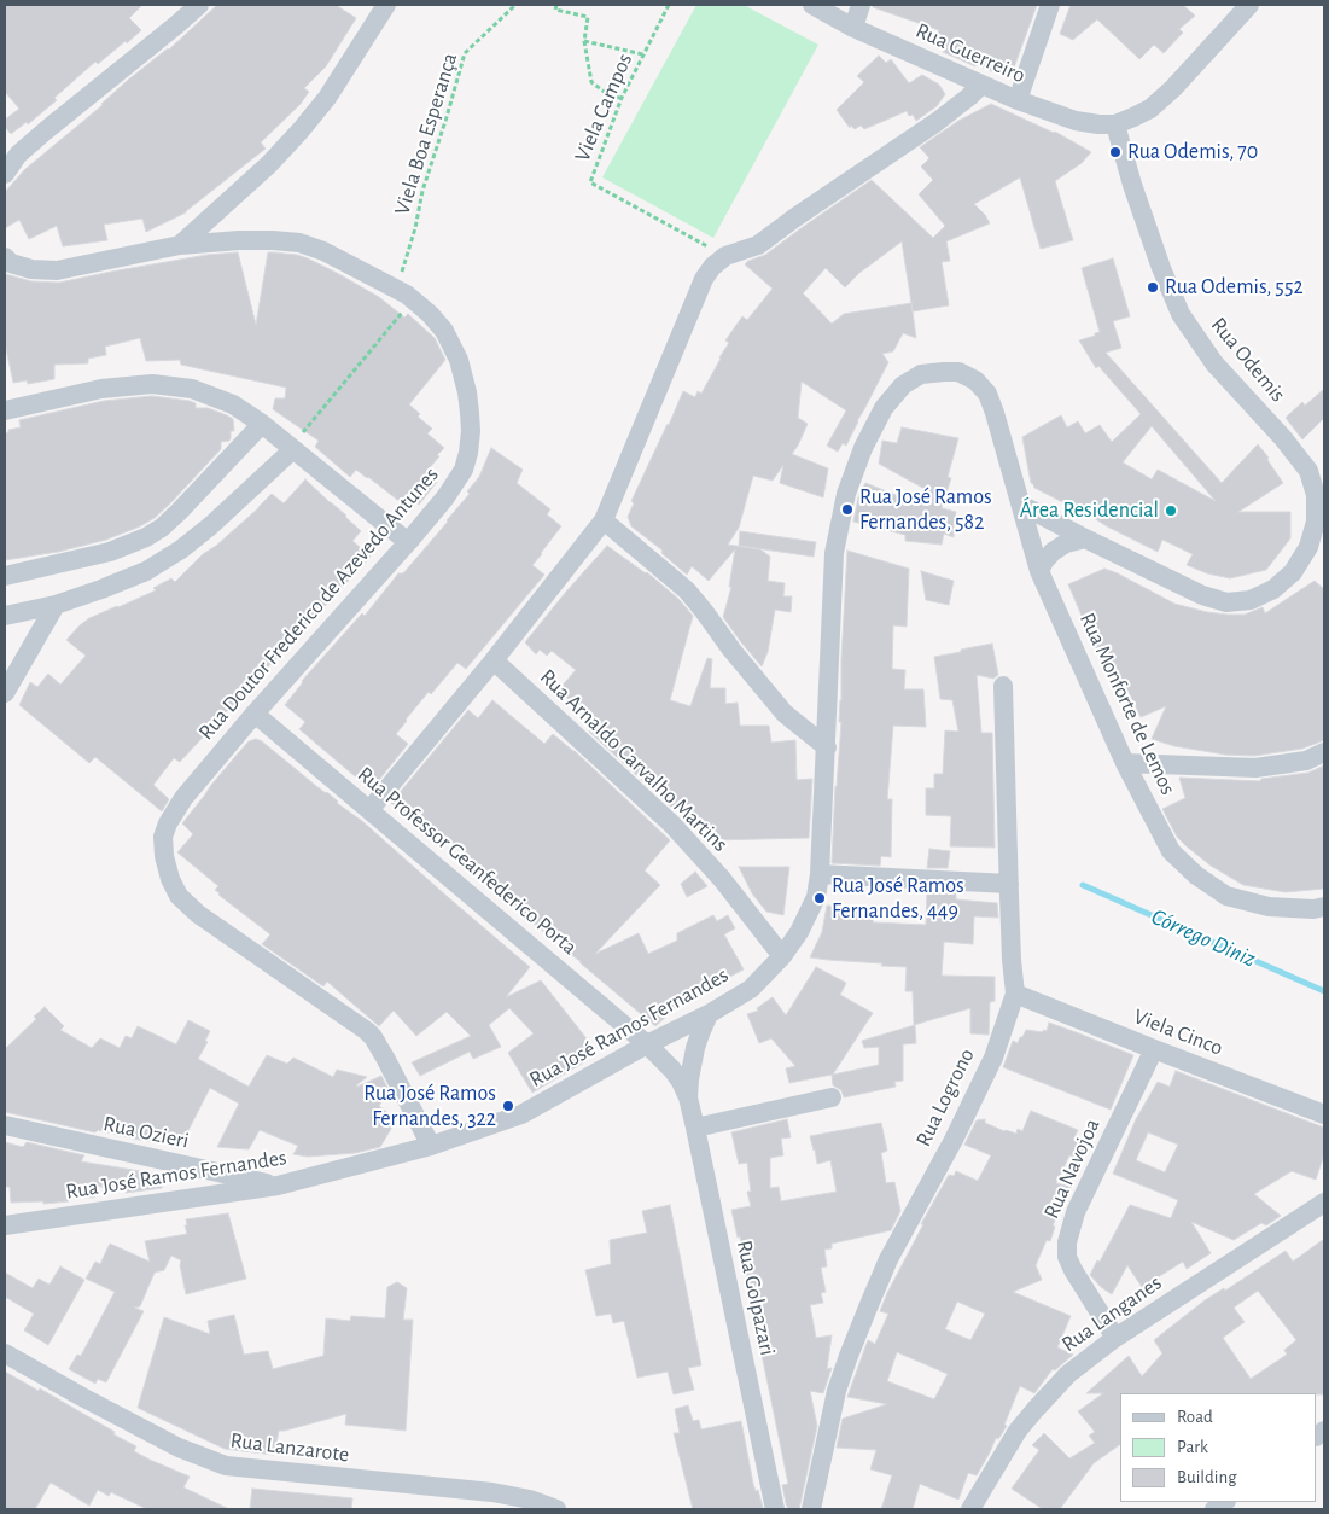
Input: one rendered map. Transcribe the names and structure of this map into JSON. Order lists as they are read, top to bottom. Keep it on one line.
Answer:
{"streets":{"street":["Rua Guerreiro","Rua Odemis","Rua Doutor Frederico de Azevedo Antunes","Rua Monforte de Lemos","Rua Arnaldo Carvalho Martins","Rua Professor Geanfederico Porta","Rua José Ramos Fernandes","Viela Cinco","Rua Logrono","Rua Ozieri","Rua Navojoa","Rua Golpazari","Rua Langanes","Rua Lanzarote"],"path":["Viela Campos","Viela Boa Esperança"]},"crossings":[["Rua Guerreiro","Rua Odemis"],["Viela Boa Esperança","Rua Doutor Frederico de Azevedo Antunes"],["Rua Odemis","Rua Monforte de Lemos"],["Rua Doutor Frederico de Azevedo Antunes","Rua Professor Geanfederico Porta"],["Rua Doutor Frederico de Azevedo Antunes","Rua José Ramos Fernandes"],["Rua Monforte de Lemos","Rua José Ramos Fernandes"],["Rua Arnaldo Carvalho Martins","Rua José Ramos Fernandes"],["Rua Professor Geanfederico Porta","Rua José Ramos Fernandes"],["Rua Professor Geanfederico Porta","Rua Golpazari"],["Rua José Ramos Fernandes","Rua Ozieri"],["Rua José Ramos Fernandes","Rua Golpazari"],["Viela Cinco","Rua Logrono"],["Viela Cinco","Rua Navojoa"],["Rua Navojoa","Rua Langanes"]],"water":["Córrego Diniz"],"places":["Rua Odemis, 70","Rua Odemis, 552","Rua José Ramos Fernandes, 582","Área Residencial","Rua José Ramos Fernandes, 449","Rua José Ramos Fernandes, 322"],"legend":["Road","Park","Building"]}
